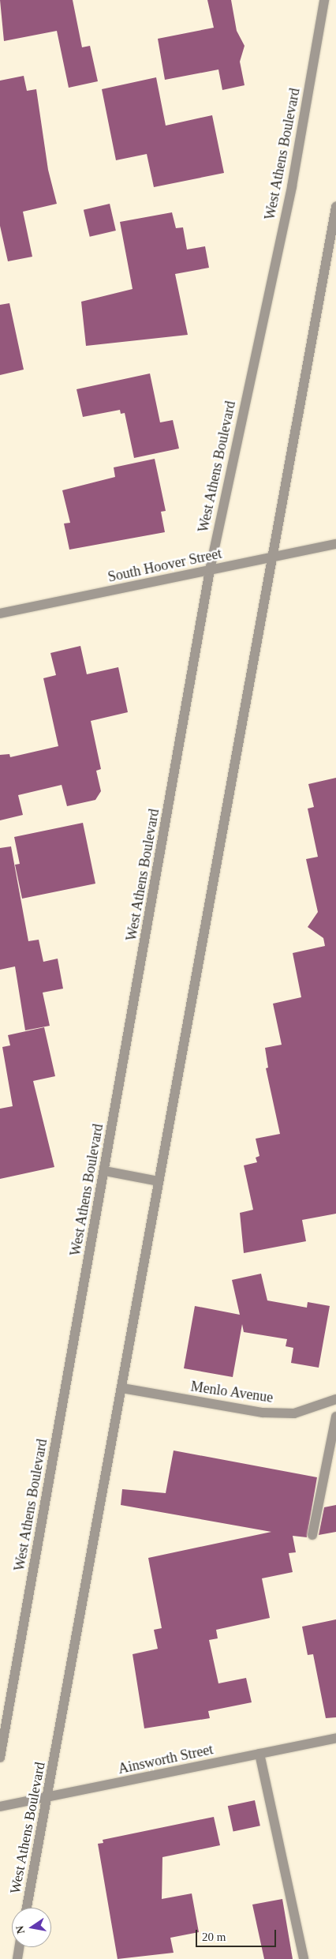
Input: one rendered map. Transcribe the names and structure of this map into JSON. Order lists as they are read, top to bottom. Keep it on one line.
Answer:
{"streets":{"street":["West Athens Boulevard","South Hoover Street","Menlo Avenue","Ainsworth Street"]},"crossings":[["West Athens Boulevard","South Hoover Street"],["West Athens Boulevard","Menlo Avenue"],["West Athens Boulevard","Ainsworth Street"]],"scale_bar":"20 m","north":"left"}
